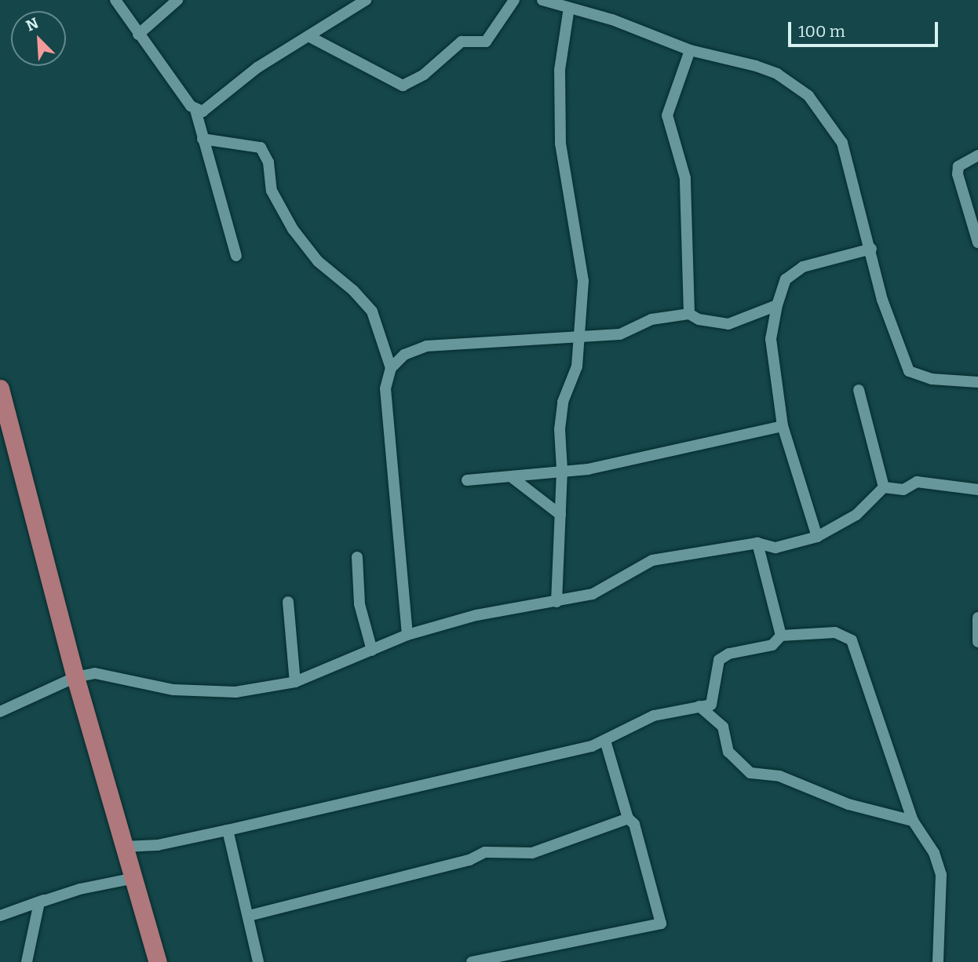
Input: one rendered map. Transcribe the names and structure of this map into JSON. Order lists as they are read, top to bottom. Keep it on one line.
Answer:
{"scale_bar":"100 m","north":"top left"}
